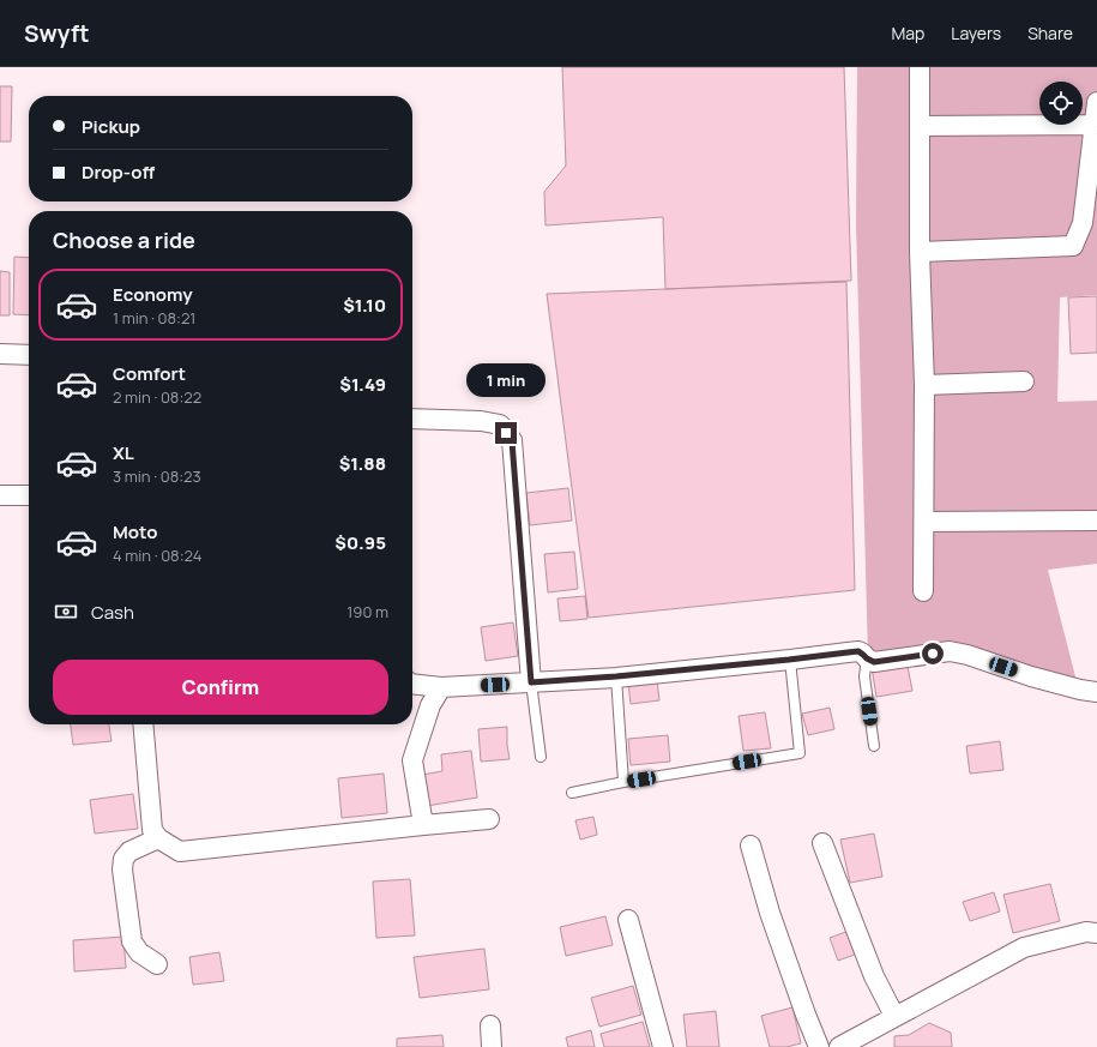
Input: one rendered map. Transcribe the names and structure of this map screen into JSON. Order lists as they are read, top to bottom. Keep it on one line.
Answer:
{"page":{"header":"Swyft","nav":["Map","Layers","Share"],"banner":["Pickup","Drop-off"],"heading":"Choose a ride","list":[{"name":"Economy","note":"1 min · 08:21","value":"$1.10"},{"name":"Comfort","note":"2 min · 08:22","value":"$1.49"},{"name":"XL","note":"3 min · 08:23","value":"$1.88"},{"name":"Moto","note":"4 min · 08:24","value":"$0.95"}],"bubble":"1 min","pay":["Cash","190 m"],"buttons":"Confirm"}}
